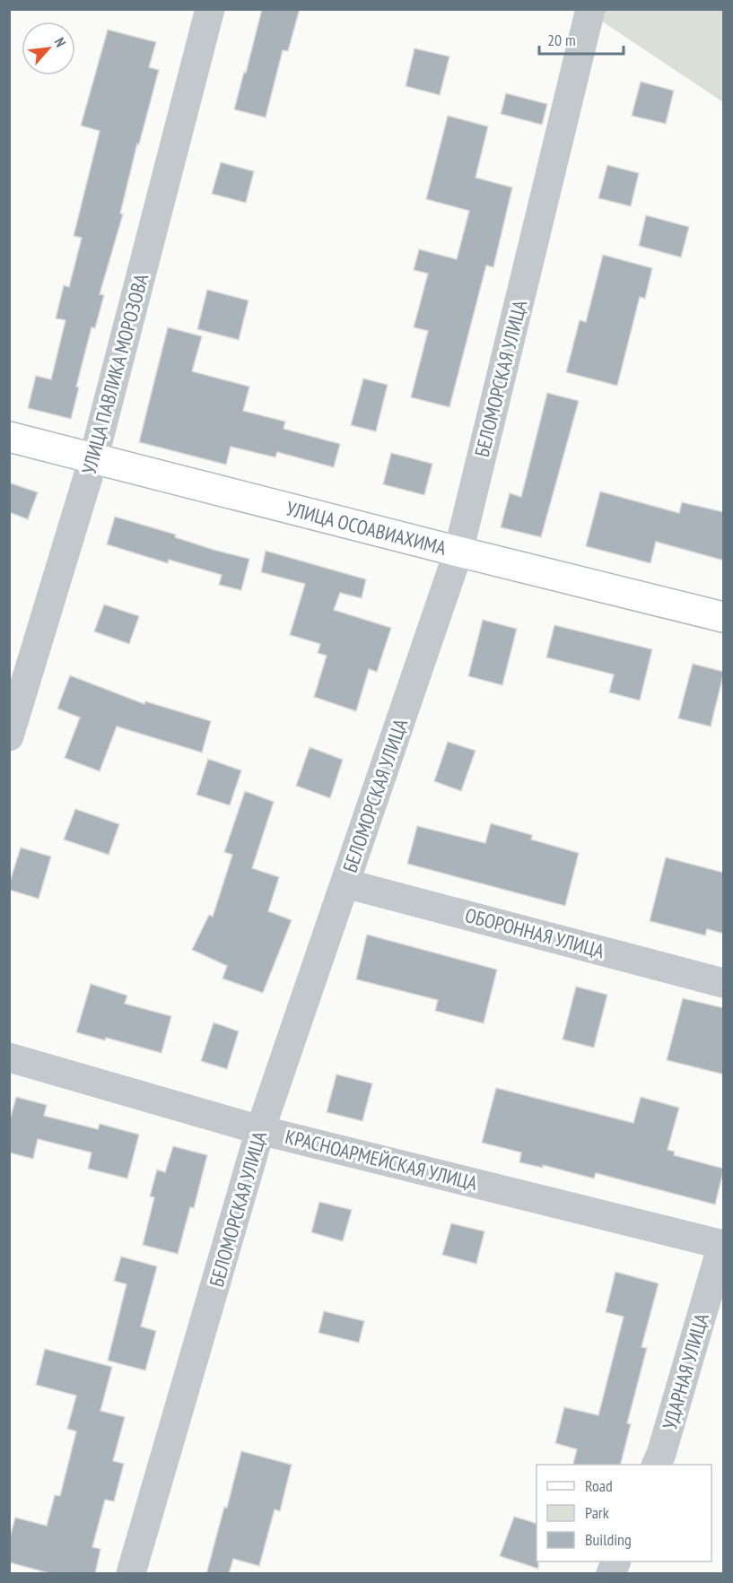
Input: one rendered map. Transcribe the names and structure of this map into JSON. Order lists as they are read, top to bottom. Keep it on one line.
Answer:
{"streets":{"street":["УЛИЦА ПАВЛИКА МОРОЗОВА","БЕЛОМОРСКАЯ УЛИЦА","УЛИЦА ОСОАВИАХИМА","ОБОРОННАЯ УЛИЦА","КРАСНОАРМЕЙСКАЯ УЛИЦА","УДАРНАЯ УЛИЦА"]},"crossings":[["УЛИЦА ПАВЛИКА МОРОЗОВА","УЛИЦА ОСОАВИАХИМА"],["БЕЛОМОРСКАЯ УЛИЦА","УЛИЦА ОСОАВИАХИМА"],["БЕЛОМОРСКАЯ УЛИЦА","ОБОРОННАЯ УЛИЦА"],["БЕЛОМОРСКАЯ УЛИЦА","КРАСНОАРМЕЙСКАЯ УЛИЦА"],["КРАСНОАРМЕЙСКАЯ УЛИЦА","УДАРНАЯ УЛИЦА"]],"legend":["Road","Park","Building"],"scale_bar":"20 m","north":"top right"}
